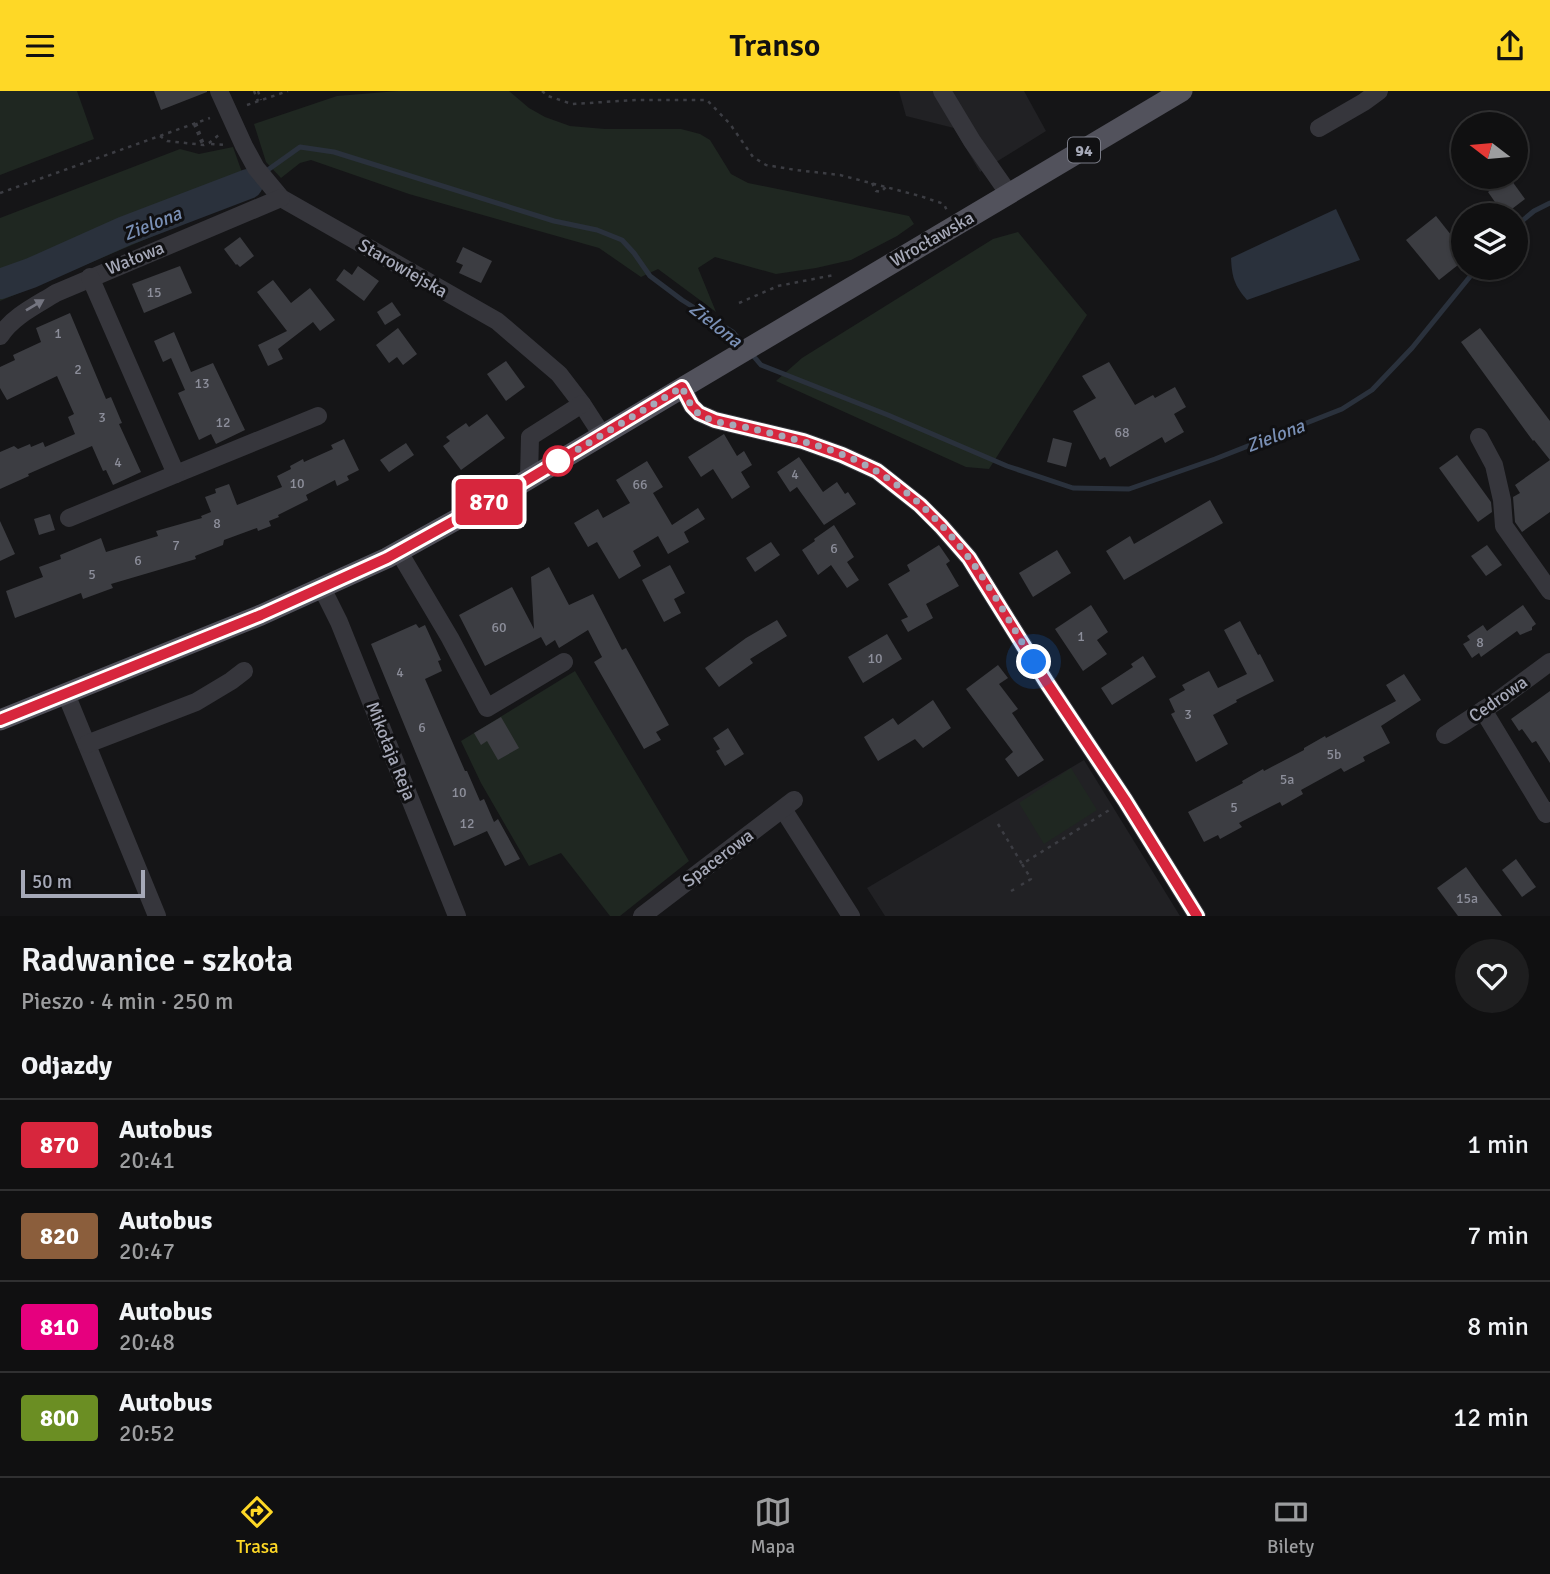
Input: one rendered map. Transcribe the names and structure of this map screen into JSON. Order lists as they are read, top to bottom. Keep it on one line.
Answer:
{"streets":{"main road":["94","Wrocławska"],"street":["Wałowa","Starowiejska","Cedrowa","Mikołaja Reja","Spacerowa"]},"crossings":[["94","Wrocławska"],["94","Starowiejska"],["94","Mikołaja Reja"],["Wałowa","Starowiejska"]],"water":["Zielona"],"lines":["bus line 870"],"house_numbers":["15","1","2","13","3","12","68","4","4","10","66","8","7","6","6","5","60","1","8","10","4","3","6","5b","5a","10","5","12","15a"],"scale_bar":"50 m","north":"left","page":{"header":"Transo","on_map":"870","scale":"50 m","heading":[["Radwanice - szkoła","Pieszo · 4 min · 250 m"],"Odjazdy"],"list":[{"mark":"870","name":"Autobus","note":"20:41","value":"1 min"},{"mark":"820","name":"Autobus","note":"20:47","value":"7 min"},{"mark":"810","name":"Autobus","note":"20:48","value":"8 min"},{"mark":"800","name":"Autobus","note":"20:52","value":"12 min"}],"tabs":["Trasa","Mapa","Bilety"]}}
